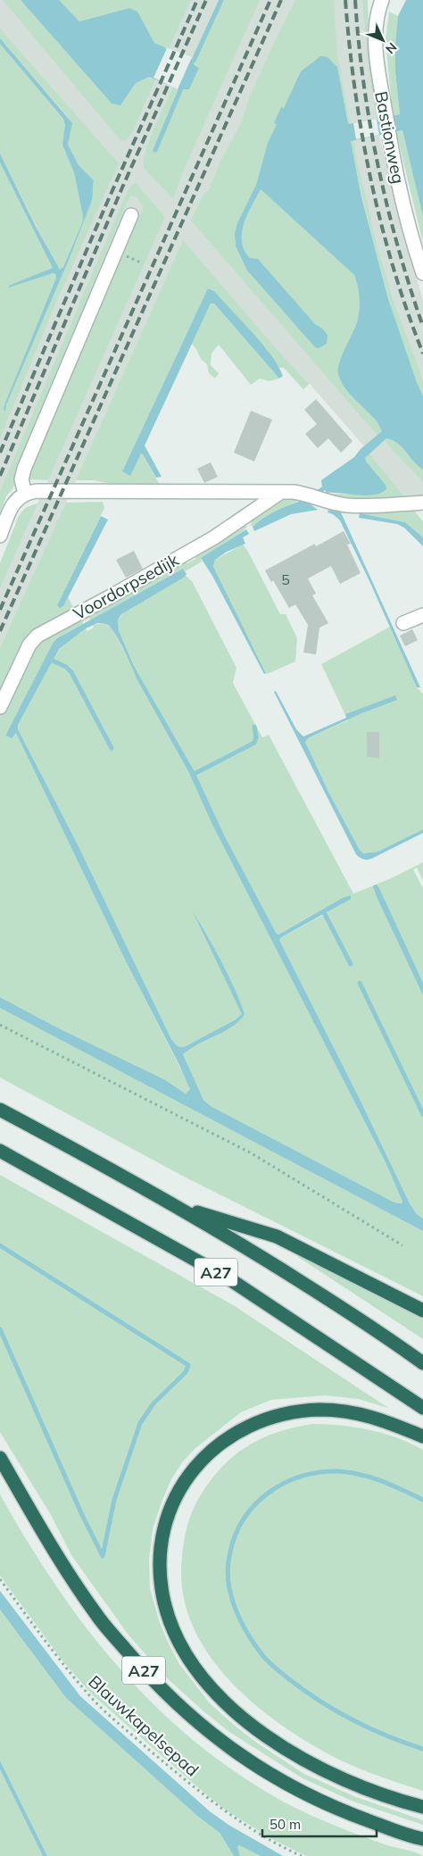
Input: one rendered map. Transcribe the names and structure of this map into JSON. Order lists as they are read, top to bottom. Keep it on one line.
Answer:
{"streets":{"highway":["A27"],"street":["Bastionweg","Voordorpsedijk"],"path":["Blauwkapelsepad"]},"house_numbers":["5"],"scale_bar":"50 m","north":"bottom right"}
